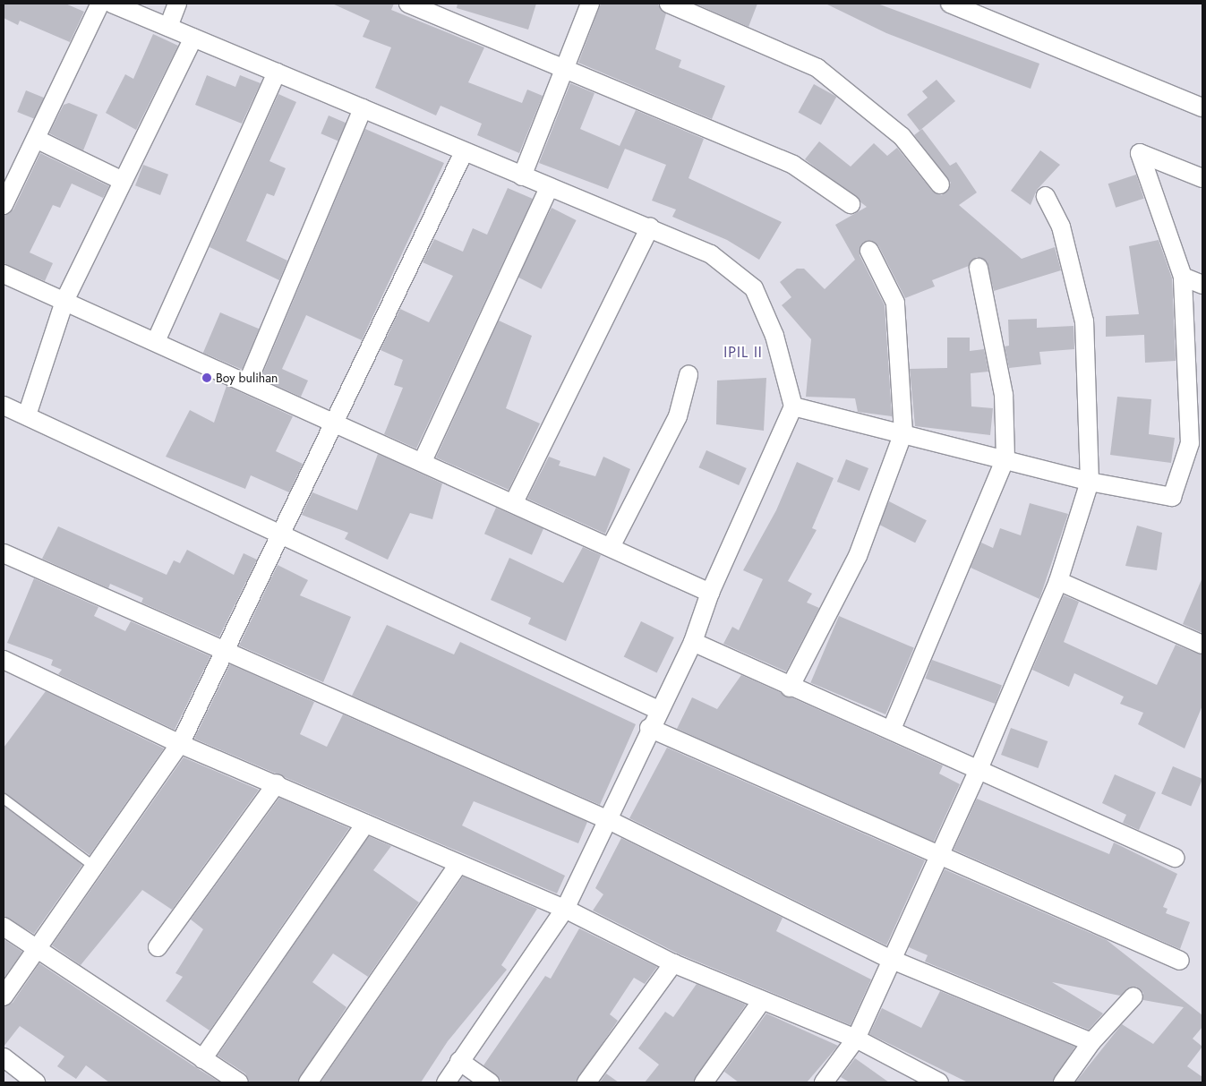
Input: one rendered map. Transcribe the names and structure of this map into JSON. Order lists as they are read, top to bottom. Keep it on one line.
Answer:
{"districts":["IPIL II"],"places":["Boy bulihan"]}
